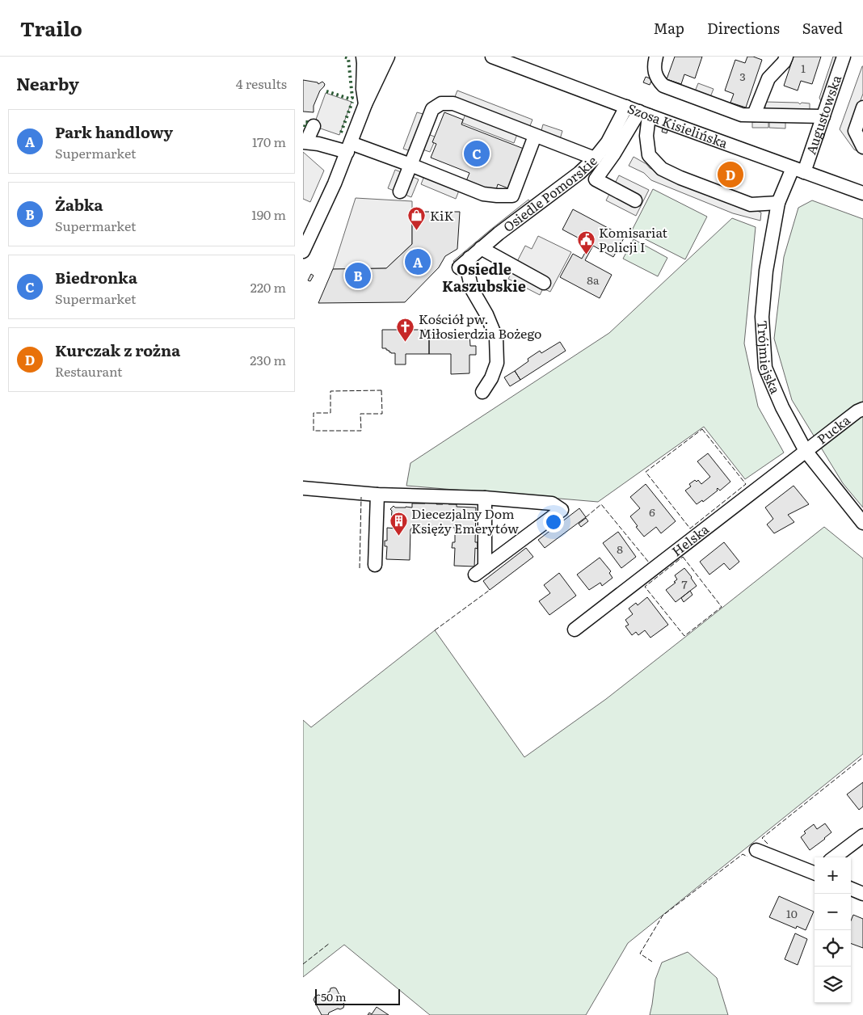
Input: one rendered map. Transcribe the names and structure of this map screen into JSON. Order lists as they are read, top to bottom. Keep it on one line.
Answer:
{"streets":{"street":["Augustowska","Szosa Kisielińska","Osiedle Pomorskie","Trójmiejska","Pucka","Helska"]},"crossings":[["Augustowska","Szosa Kisielińska"],["Augustowska","Trójmiejska"],["Szosa Kisielińska","Osiedle Pomorskie"],["Szosa Kisielińska","Trójmiejska"],["Trójmiejska","Pucka"],["Trójmiejska","Helska"],["Pucka","Helska"]],"districts":["Osiedle Kaszubskie"],"places":{"shop":["KiK"],"public building":["Komisariat Policji I"],"church":["Kościół pw. Miłosierdzia Bożego"],"building":["Diecezjalny Dom Księży Emerytów"]},"house_numbers":["1","3","8a","6","8","7","10"],"scale_bar":"50 m","page":{"header":"Trailo","nav":["Map","Directions","Saved"],"heading":["Nearby","4 results"],"list":[{"mark":"A","name":"Park handlowy","note":"Supermarket","value":"170 m"},{"mark":"B","name":"Żabka","note":"Supermarket","value":"190 m"},{"mark":"C","name":"Biedronka","note":"Supermarket","value":"220 m"},{"mark":"D","name":"Kurczak z rożna","note":"Restaurant","value":"230 m"}],"pins":["C","D","A","B"],"map_buttons":["+","−"],"scale":"50 m"}}
